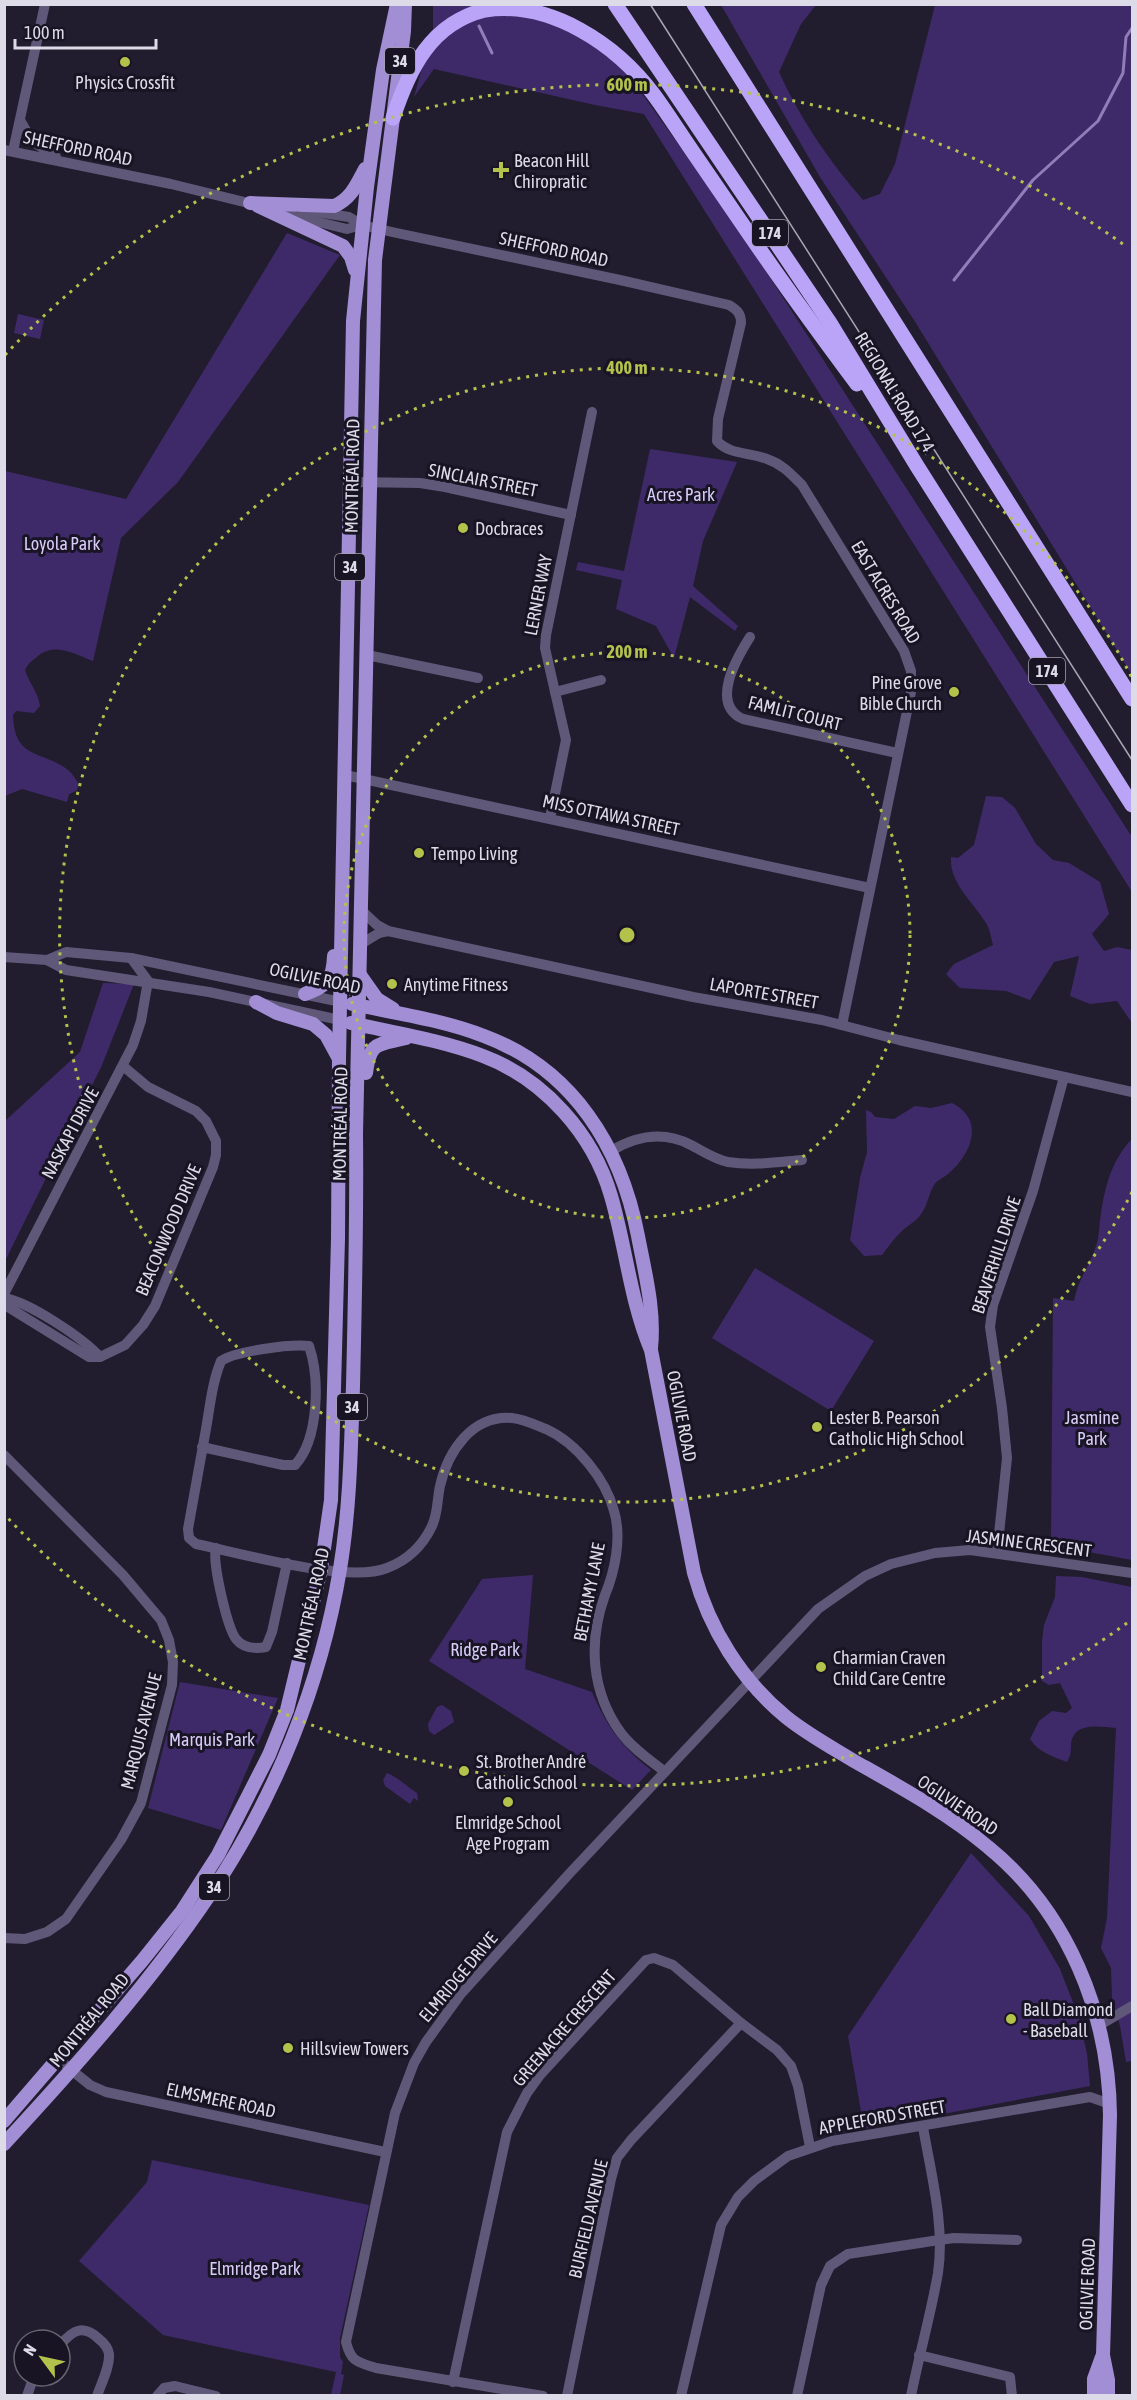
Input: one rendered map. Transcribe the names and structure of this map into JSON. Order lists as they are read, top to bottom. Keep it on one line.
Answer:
{"streets":{"highway":["174","REGIONAL ROAD 174"],"main road":["34","MONTRÉAL ROAD","OGILVIE ROAD"],"street":["SHEFFORD ROAD","SINCLAIR STREET","EAST ACRES ROAD","LERNER WAY","FAMLIT COURT","MISS OTTAWA STREET","LAPORTE STREET","NASKAPI DRIVE","BEACONWOOD DRIVE","BEAVERHILL DRIVE","JASMINE CRESCENT","BETHAMY LANE","MARQUIS AVENUE","ELMRIDGE DRIVE","GREENACRE CRESCENT","ELMSMERE ROAD","APPLEFORD STREET","BURFIELD AVENUE"]},"crossings":[["SHEFFORD ROAD","MONTRÉAL ROAD"],["SHEFFORD ROAD","EAST ACRES ROAD"],["MONTRÉAL ROAD","SINCLAIR STREET"],["MONTRÉAL ROAD","MISS OTTAWA STREET"],["MONTRÉAL ROAD","OGILVIE ROAD"],["MONTRÉAL ROAD","LAPORTE STREET"],["MONTRÉAL ROAD","BETHAMY LANE"],["MONTRÉAL ROAD","ELMSMERE ROAD"],["SINCLAIR STREET","LERNER WAY"],["EAST ACRES ROAD","FAMLIT COURT"],["EAST ACRES ROAD","MISS OTTAWA STREET"],["EAST ACRES ROAD","LAPORTE STREET"],["LERNER WAY","MISS OTTAWA STREET"],["OGILVIE ROAD","NASKAPI DRIVE"],["OGILVIE ROAD","JASMINE CRESCENT"],["OGILVIE ROAD","ELMRIDGE DRIVE"],["OGILVIE ROAD","APPLEFORD STREET"],["LAPORTE STREET","BEAVERHILL DRIVE"],["NASKAPI DRIVE","BEACONWOOD DRIVE"],["BEAVERHILL DRIVE","JASMINE CRESCENT"],["JASMINE CRESCENT","ELMRIDGE DRIVE"],["BETHAMY LANE","ELMRIDGE DRIVE"],["ELMRIDGE DRIVE","GREENACRE CRESCENT"],["ELMRIDGE DRIVE","ELMSMERE ROAD"],["GREENACRE CRESCENT","APPLEFORD STREET"],["GREENACRE CRESCENT","BURFIELD AVENUE"]],"parks":["Acres Park","Loyola Park","Jasmine Park","Ridge Park","Marquis Park","Elmridge Park"],"places":{"other":["Physics Crossfit","Docbraces","Pine Grove Bible Church","Tempo Living","Anytime Fitness","Lester B. Pearson Catholic High School","Charmian Craven Child Care Centre","St. Brother André Catholic School","Elmridge School Age Program","Ball Diamond - Baseball","Hillsview Towers"],"health":["Beacon Hill Chiropratic"]},"scale_bar":"100 m","north":"top left","rings":["600 m","400 m","200 m"]}
